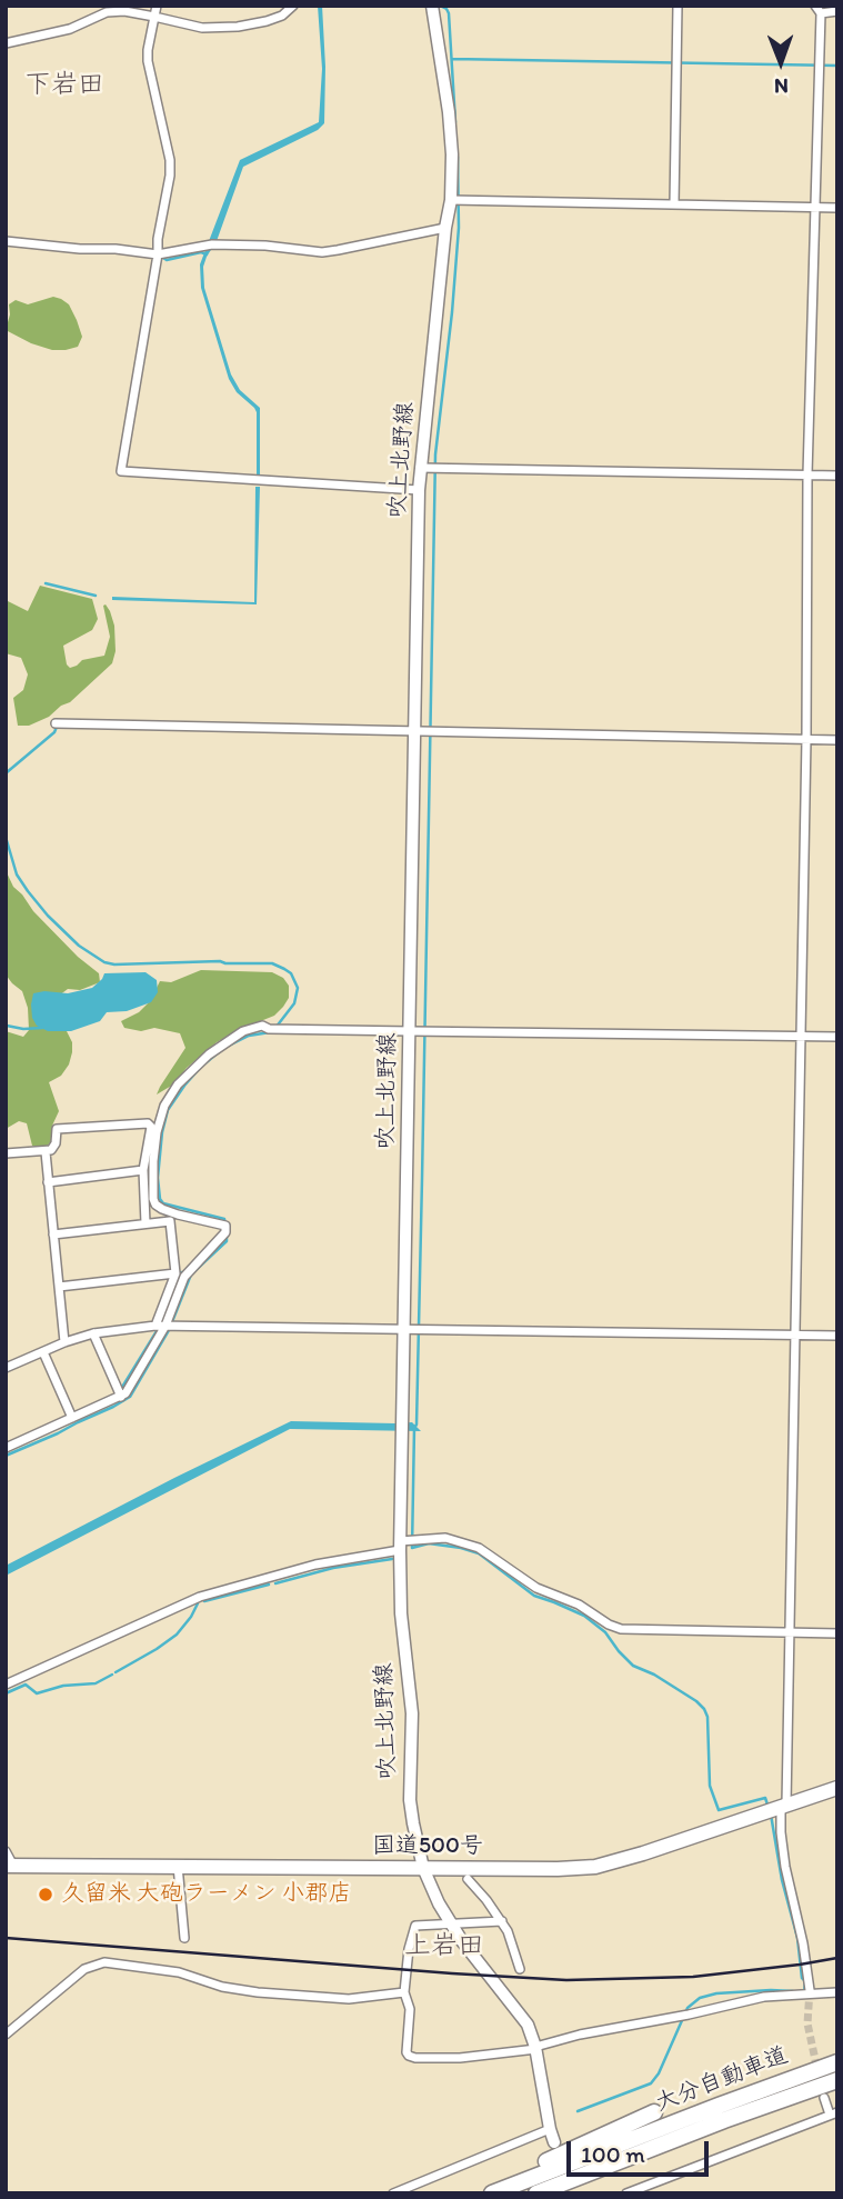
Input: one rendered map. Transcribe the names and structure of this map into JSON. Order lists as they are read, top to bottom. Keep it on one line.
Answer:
{"streets":{"highway":["国道500号","大分自動車道"],"main road":["吹上北野線"]},"crossings":[["吹上北野線","国道500号"]],"districts":["下岩田","上岩田"],"places":["久留米 大砲ラーメン 小郡店"],"scale_bar":"100 m","north":"bottom"}
